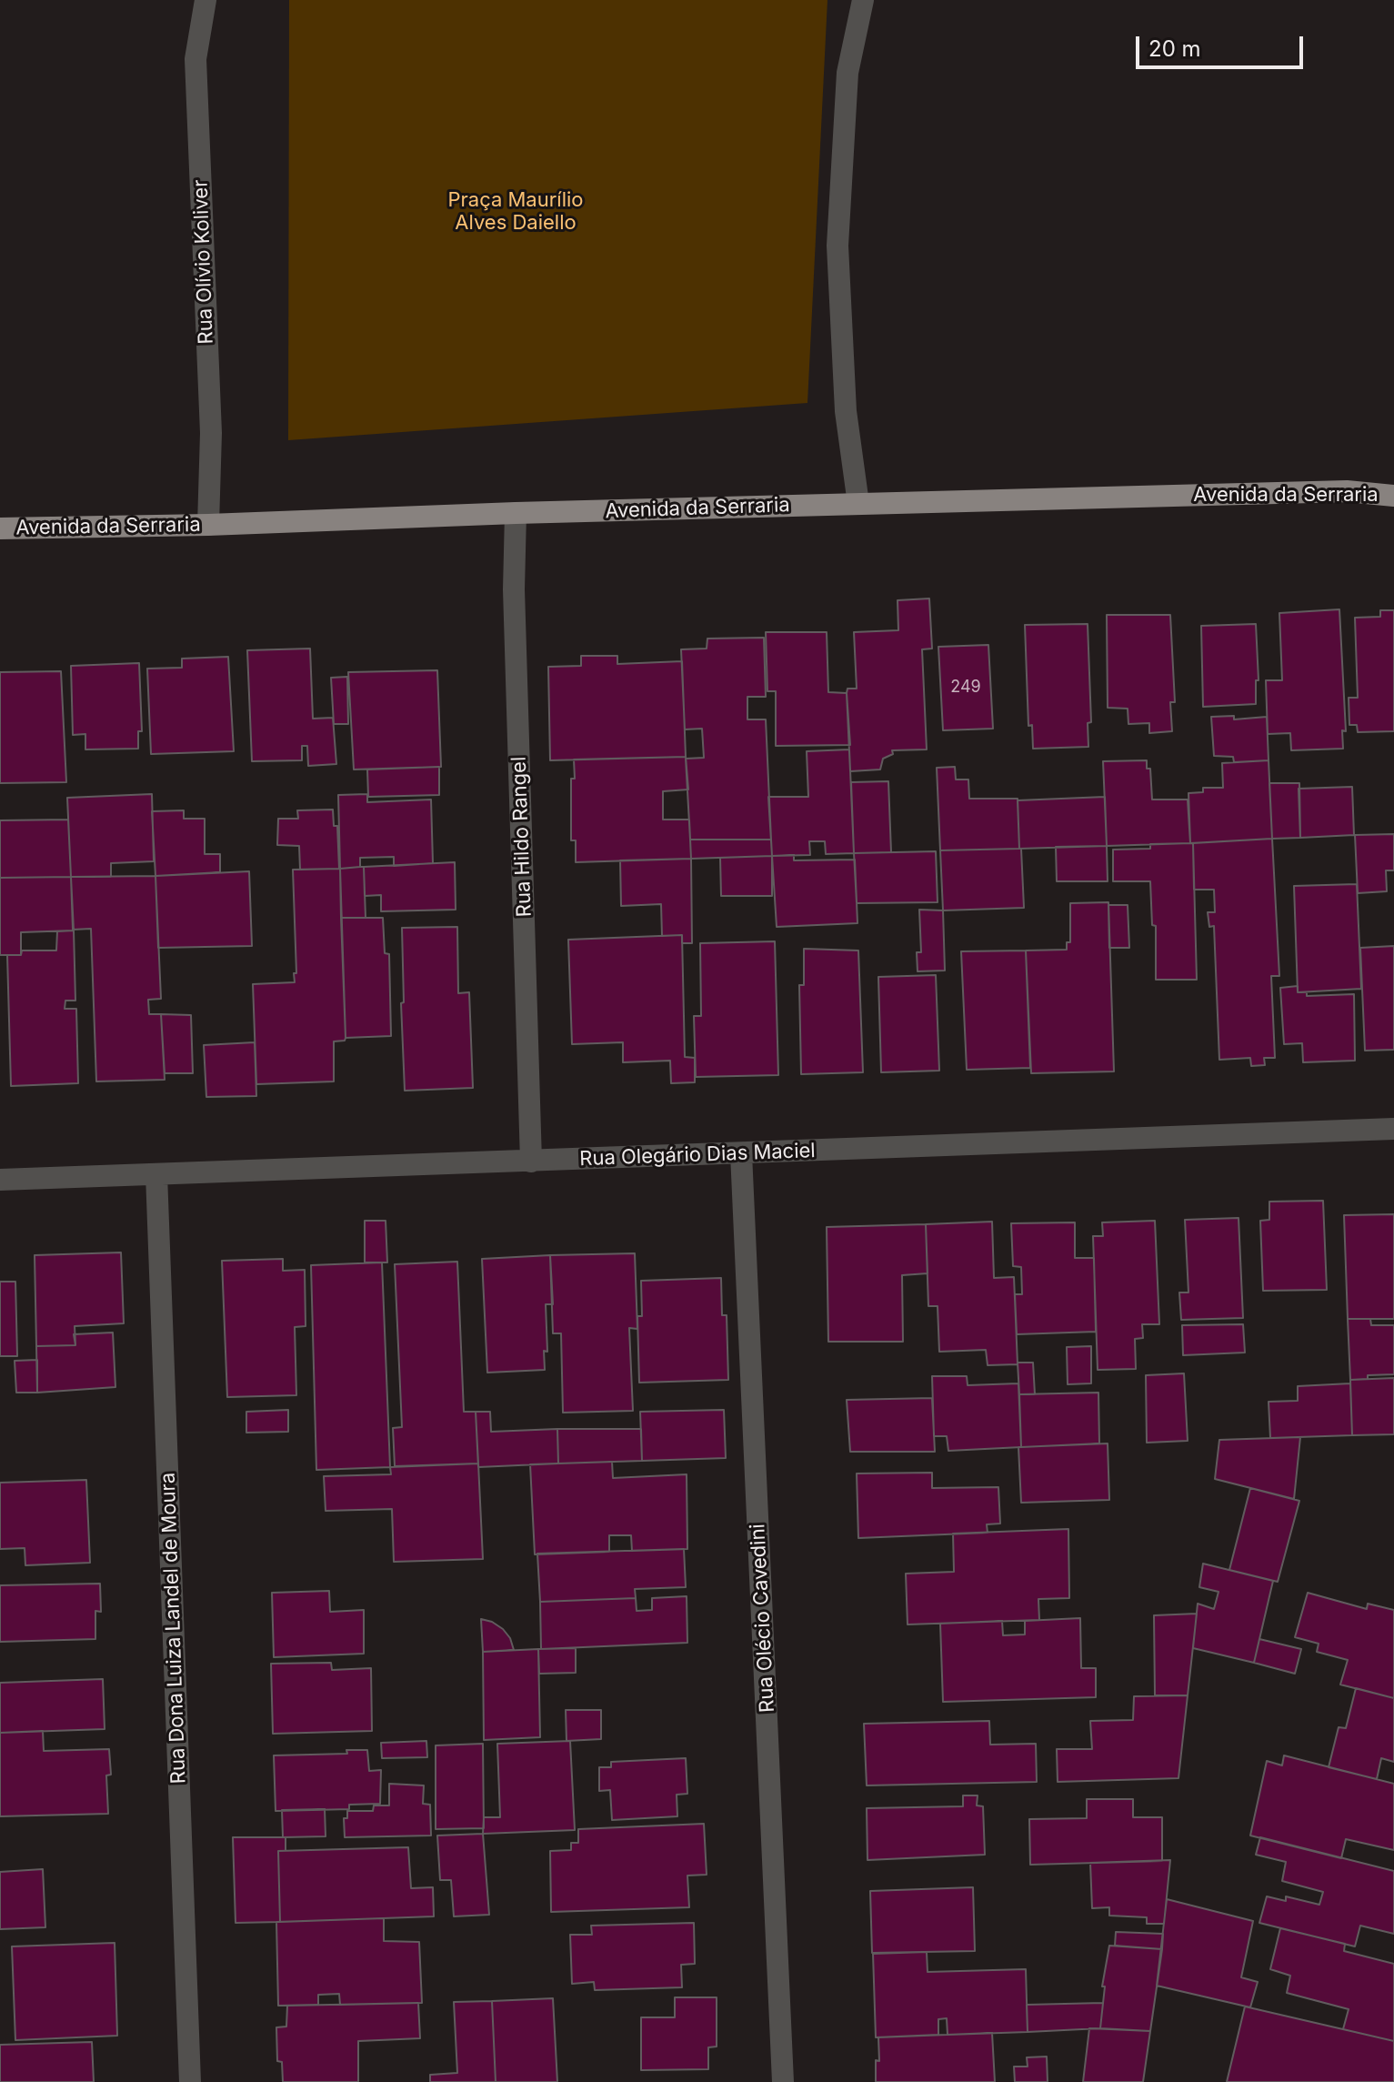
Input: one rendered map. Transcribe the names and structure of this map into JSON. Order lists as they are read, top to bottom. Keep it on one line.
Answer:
{"streets":{"main road":["Avenida da Serraria"],"street":["Rua Olívio Koliver","Rua Hildo Rangel","Rua Olegário Dias Maciel","Rua Olécio Cavedini","Rua Dona Luiza Landel de Moura"]},"crossings":[["Rua Olívio Koliver","Avenida da Serraria"],["Avenida da Serraria","Rua Hildo Rangel"],["Rua Hildo Rangel","Rua Olegário Dias Maciel"],["Rua Olegário Dias Maciel","Rua Olécio Cavedini"],["Rua Olegário Dias Maciel","Rua Dona Luiza Landel de Moura"]],"parks":["Praça Maurílio Alves Daiello"],"house_numbers":["249"],"scale_bar":"20 m"}
